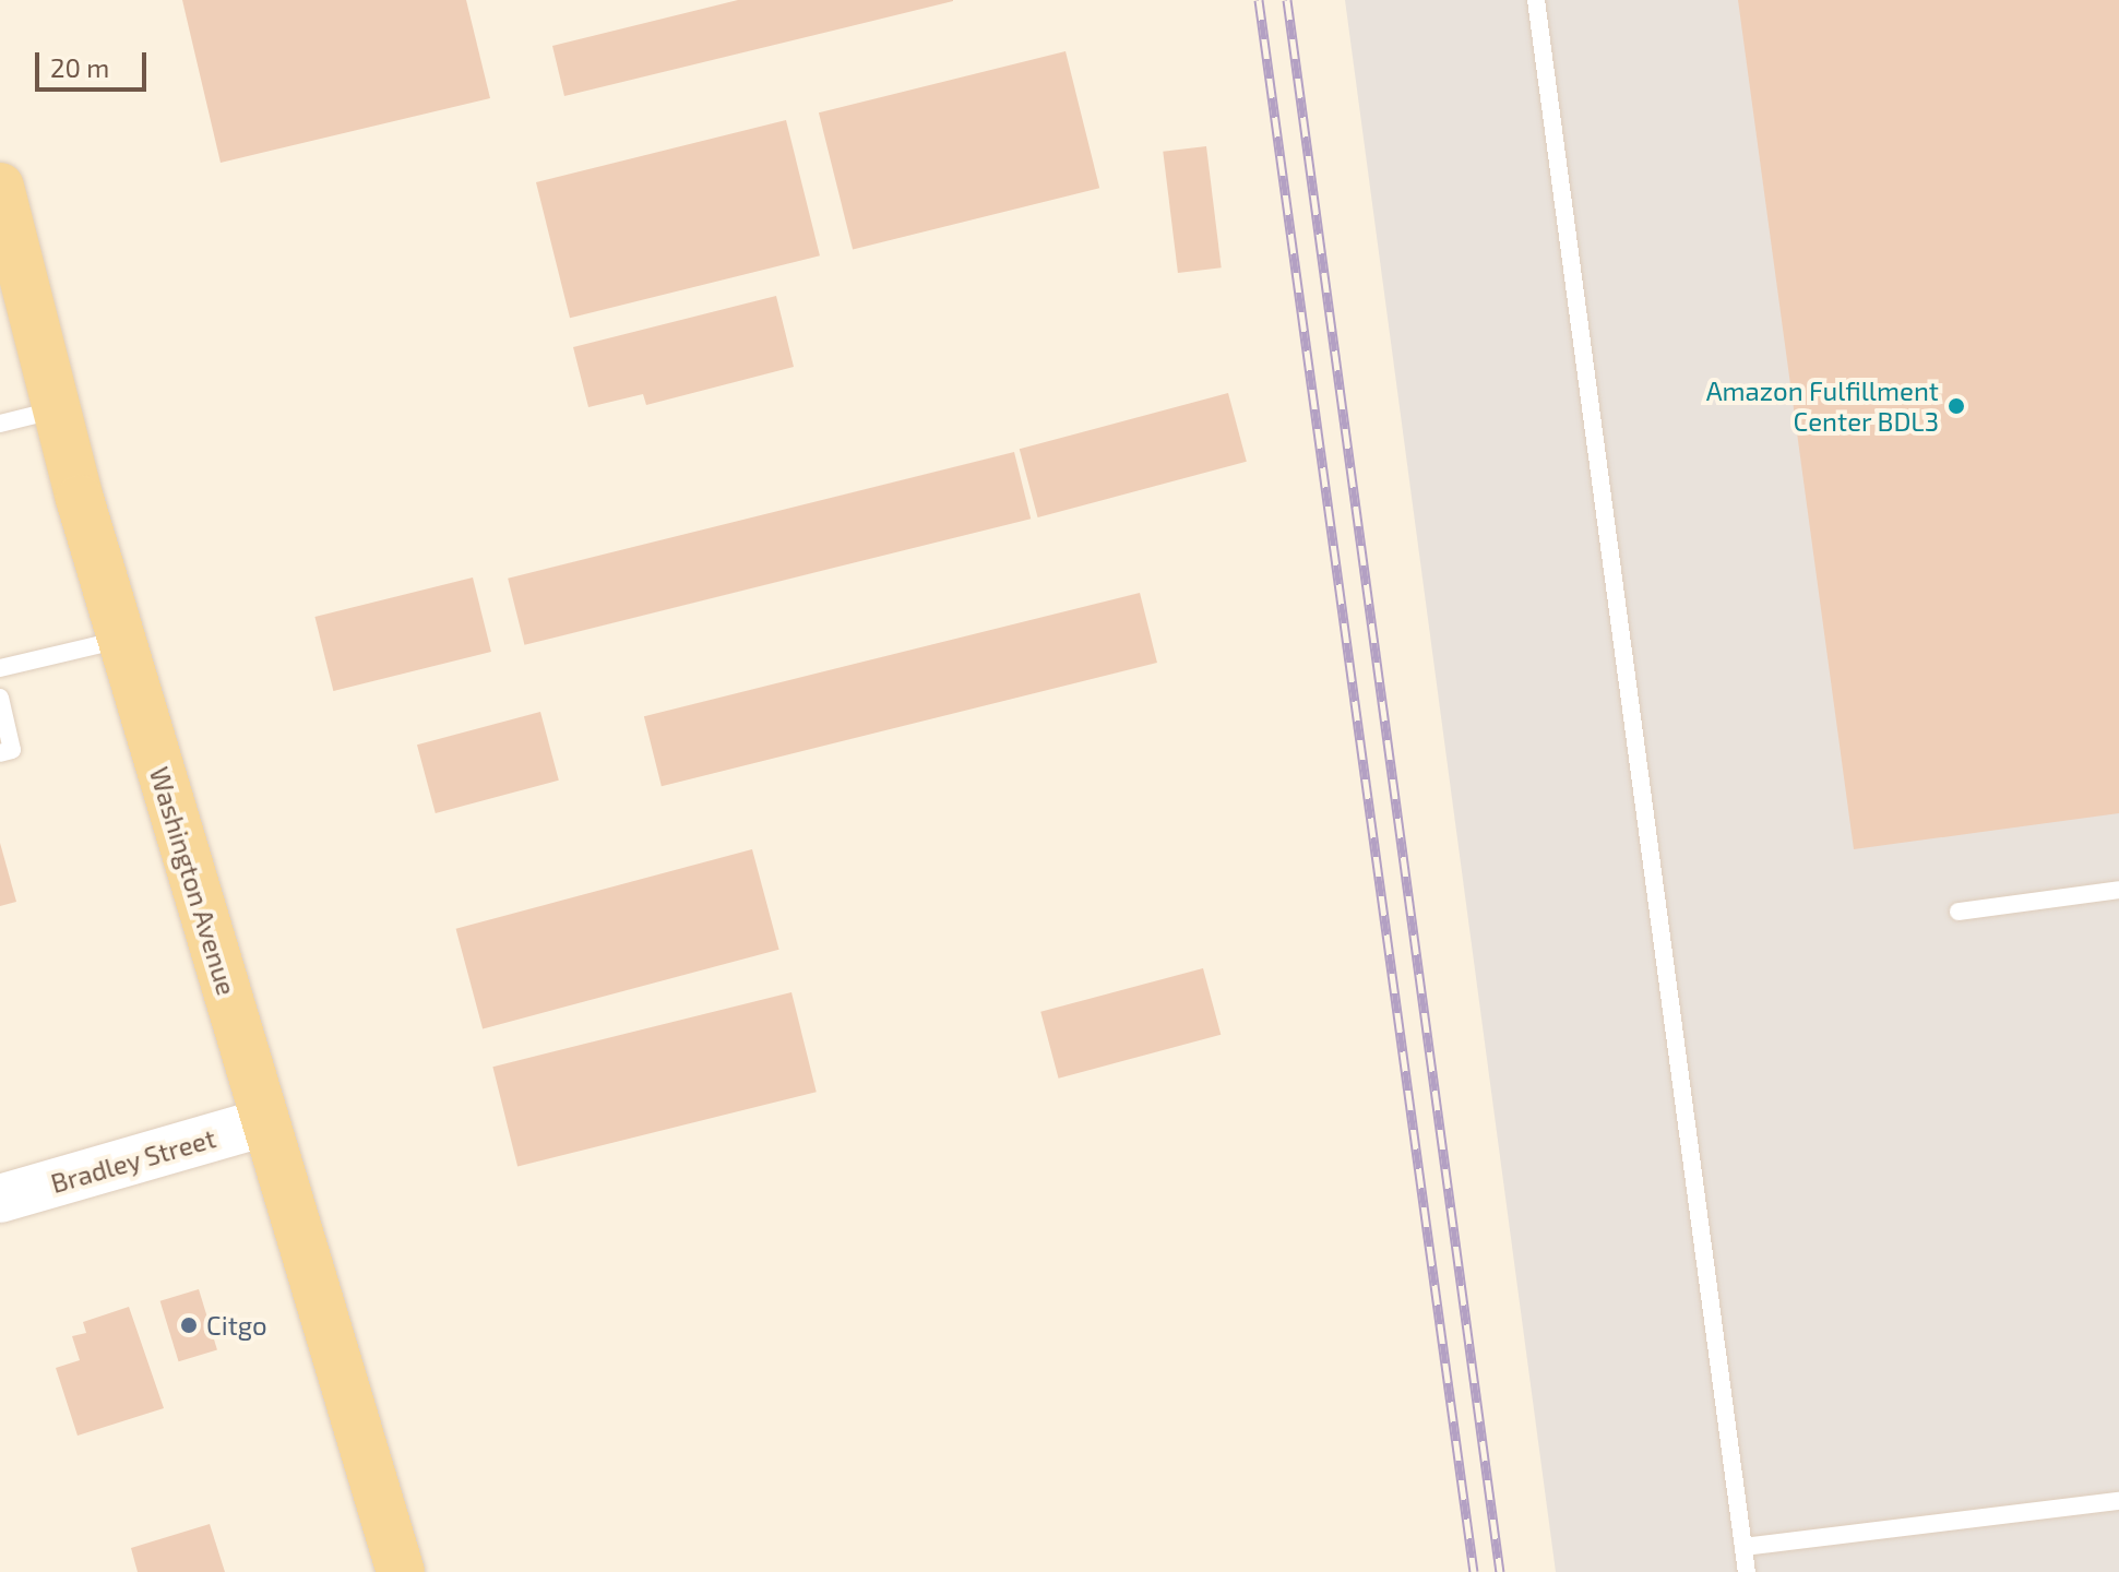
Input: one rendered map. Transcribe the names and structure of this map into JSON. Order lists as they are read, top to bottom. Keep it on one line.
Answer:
{"streets":{"main road":["Washington Avenue"],"street":["Bradley Street"]},"crossings":[["Washington Avenue","Bradley Street"]],"places":["Amazon Fulfillment Center BDL3","Citgo"],"scale_bar":"20 m"}
